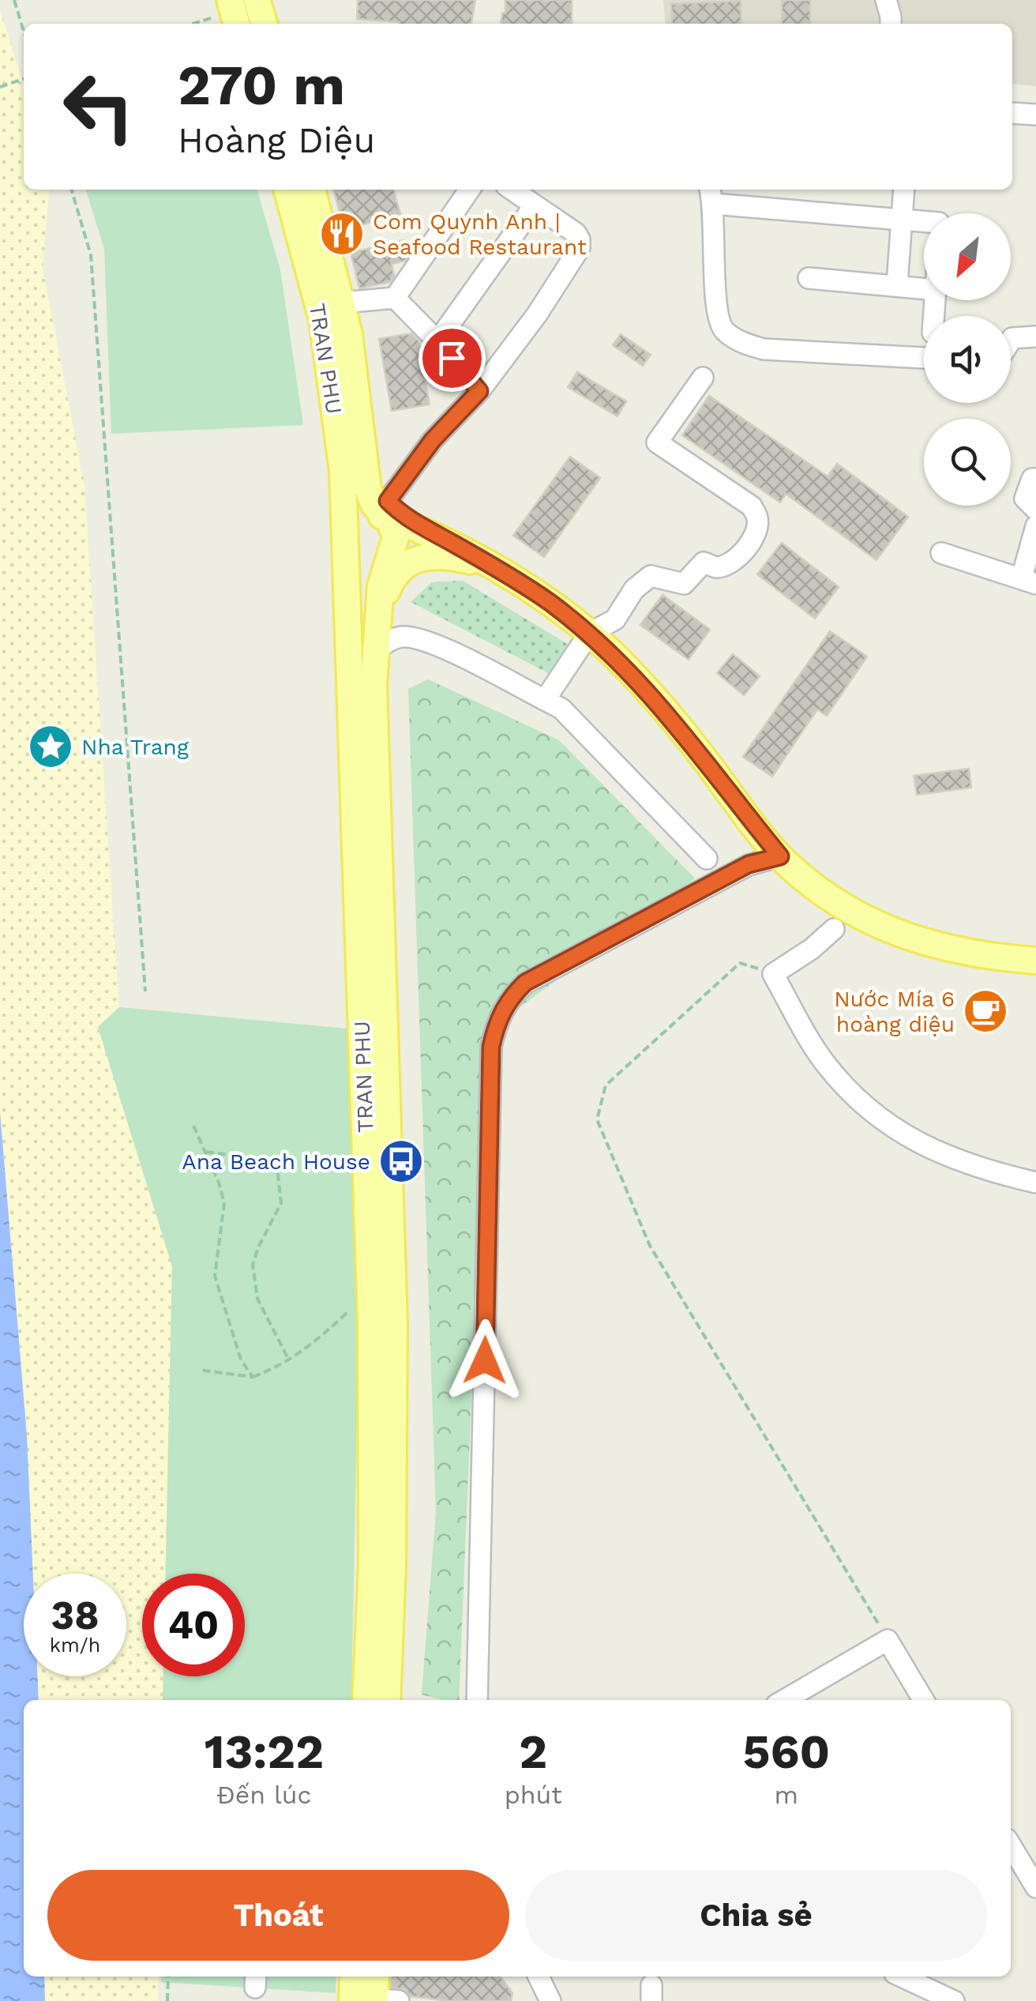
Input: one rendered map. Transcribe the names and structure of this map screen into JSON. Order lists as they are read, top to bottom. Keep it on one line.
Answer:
{"streets":{"main road":["TRAN PHU"]},"places":{"restaurant":["Com Quynh Anh | Seafood Restaurant"],"place":["Nha Trang"],"cafe":["Nước Mía 6 hoàng diệu"],"bus stop":["Ana Beach House"]},"north":"bottom left","page":{"turn":["270 m","Hoàng Diệu"],"speed":"38 km/h","limit":"40","eta":["13:22","Đến lúc","2","phút","560","m"],"buttons":["Thoát","Chia sẻ"]}}
